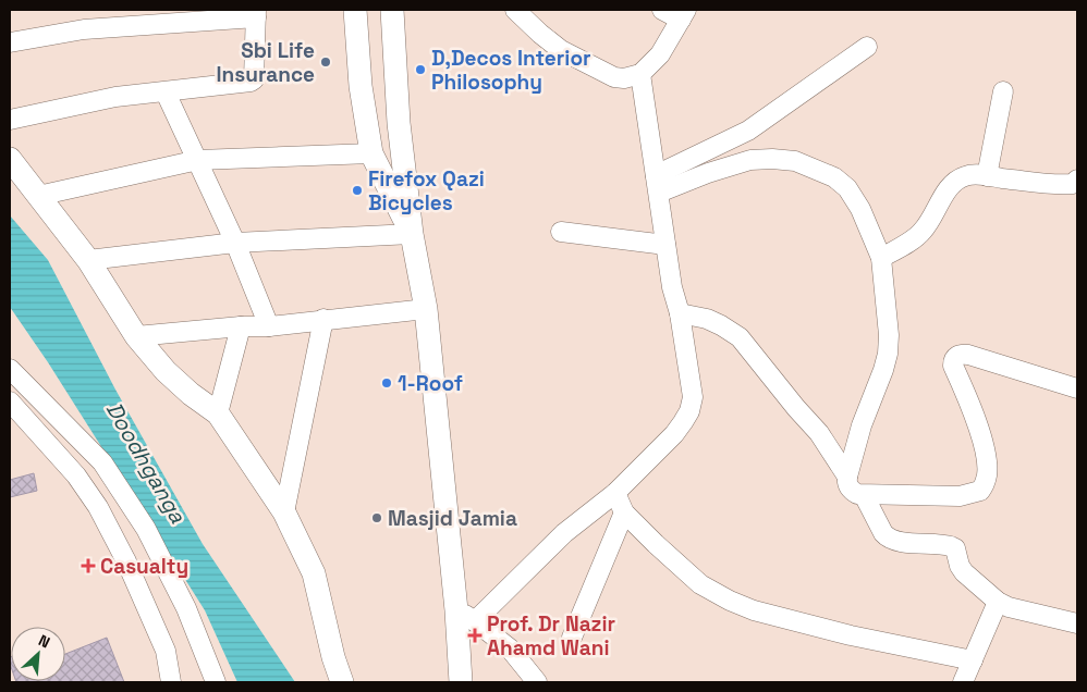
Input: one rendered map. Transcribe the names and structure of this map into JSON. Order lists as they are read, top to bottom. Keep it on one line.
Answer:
{"water":["Doodhganga"],"places":{"other":["Sbi Life Insurance","D,Decos Interior Philosophy","Firefox Qazi Bicycles","1-Roof","Masjid Jamia"],"health":["Casualty","Prof. Dr Nazir Ahamd Wani"]},"north":"top right"}
